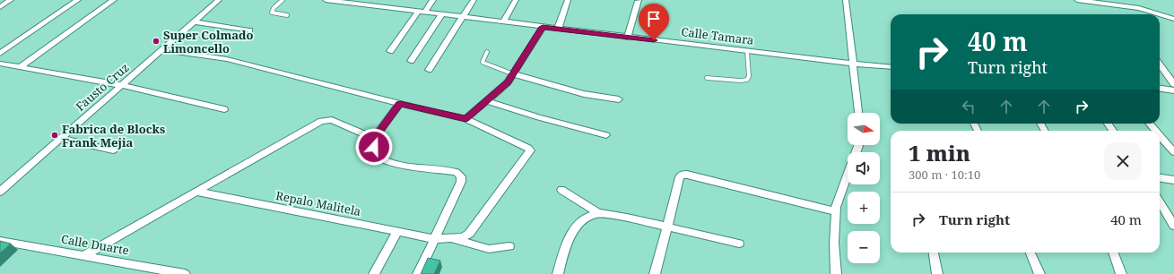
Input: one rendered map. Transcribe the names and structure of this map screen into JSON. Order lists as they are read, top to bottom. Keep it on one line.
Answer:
{"streets":{"street":["Calle Tamara","Fausto Cruz","Repalo Malitela","Calle Duarte"]},"places":["Super Colmado Limoncello","Fabrica de Blocks Frank Mejia"],"north":"right","page":{"turn":["40 m","Turn right"],"map_buttons":["+","−"],"heading":["1 min","300 m · 10:10"],"list":[{"name":"Turn right","value":"40 m"}]}}
